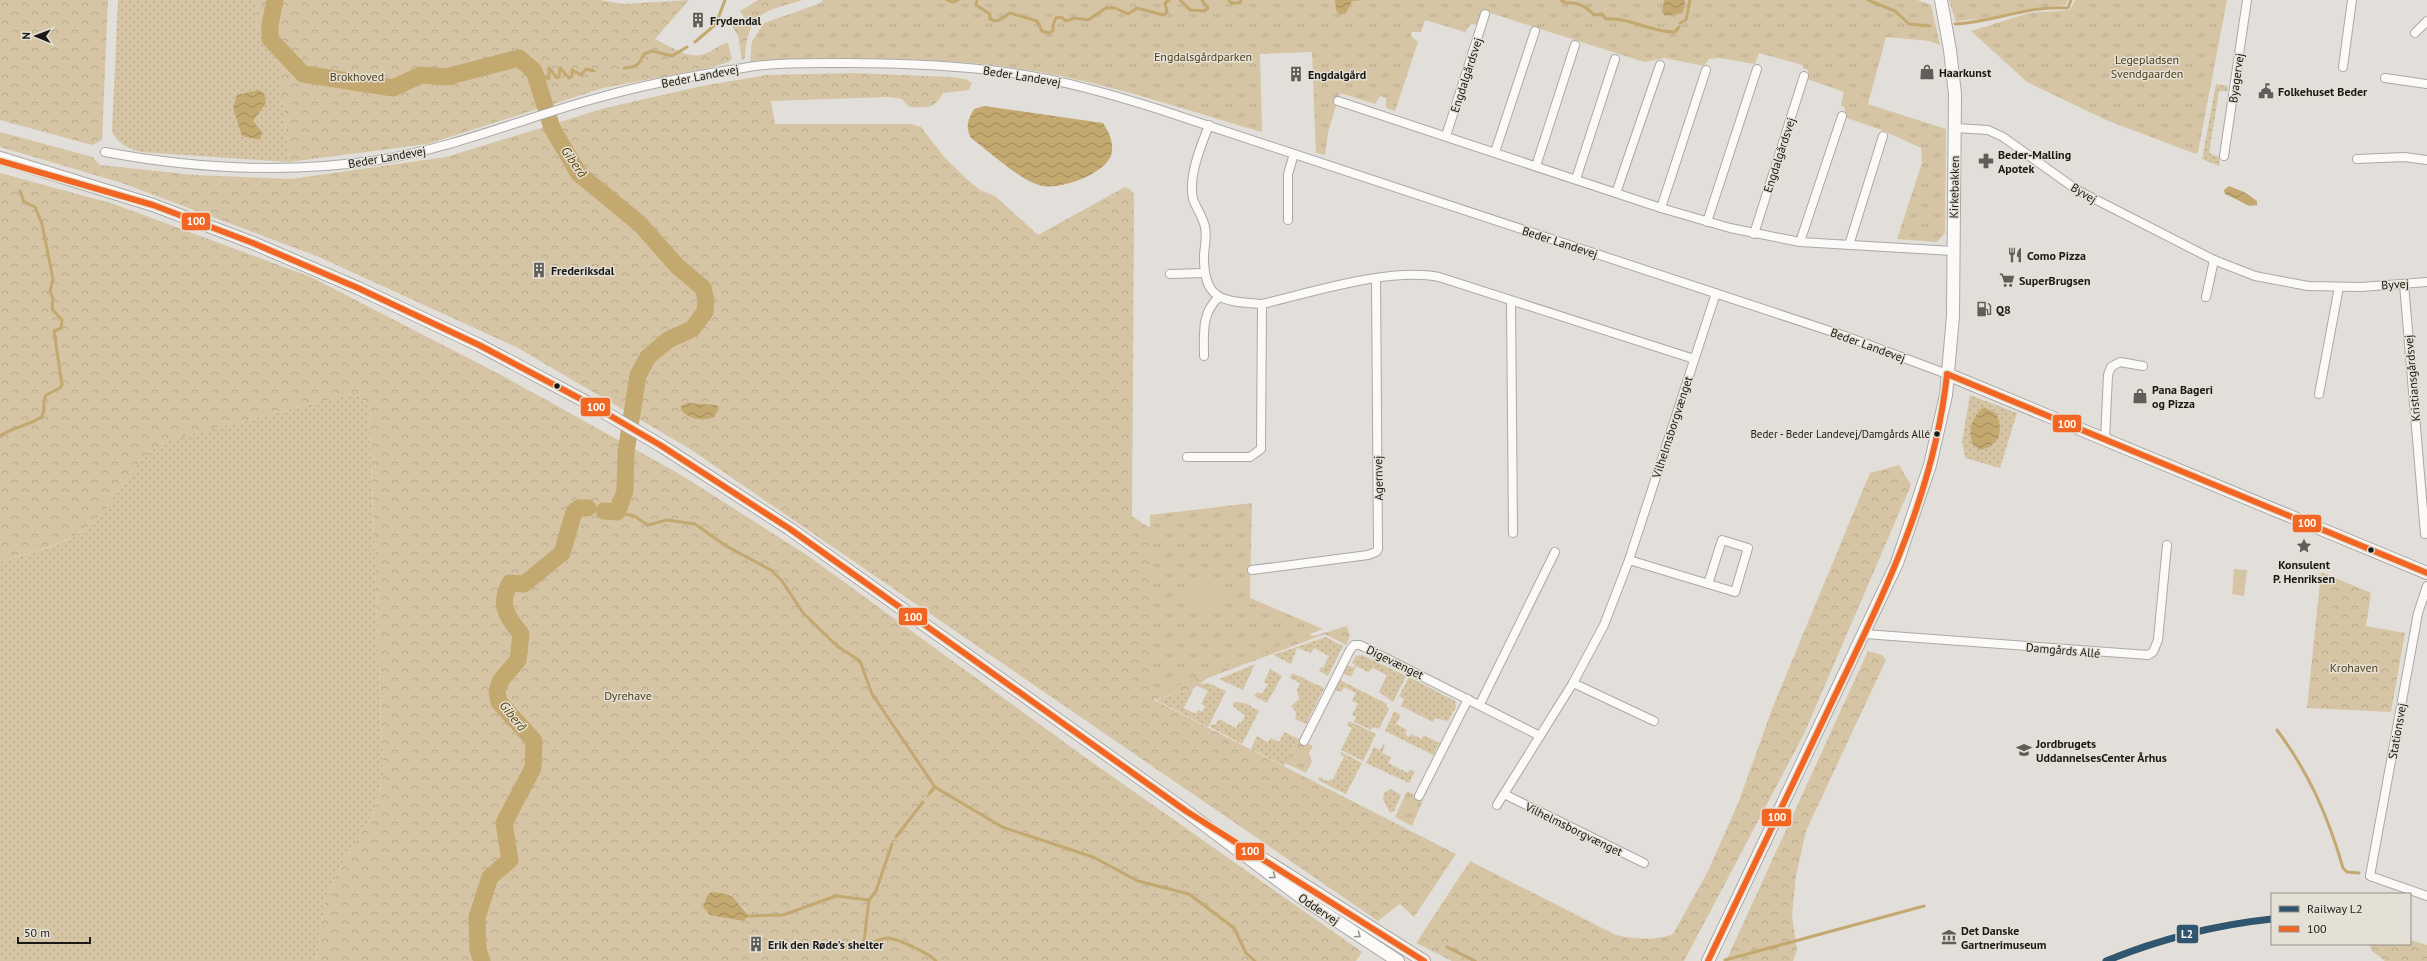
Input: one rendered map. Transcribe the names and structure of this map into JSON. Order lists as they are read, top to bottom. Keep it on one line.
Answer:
{"streets":{"main road":["Beder Landevej","Kirkebakken","Oddervej"],"street":["Engdalgårdsvej","Byagervej","Byvej","Kristiansgårdsvej","Vilhelmsborgvænget","Agernvej","Damgårds Allé","Digevænget","Stationsvej"]},"crossings":[["Beder Landevej","Kirkebakken"],["Beder Landevej","Vilhelmsborgvænget"],["Kirkebakken","Byvej"],["Byvej","Kristiansgårdsvej"],["Vilhelmsborgvænget","Digevænget"]],"water":["Giberå"],"parks":["Engdalsgårdparken","Legepladsen Svendgaarden","Brokhoved","Krohaven","Dyrehave"],"places":{"building":["Frydendal","Engdalgård","Frederiksdal","Erik den Røde's shelter"],"shop":["Haarkunst","Pana Bageri og Pizza"],"public building":["Folkehuset Beder"],"pharmacy":["Beder-Malling Apotek"],"restaurant":["Como Pizza"],"supermarket":["SuperBrugsen"],"fuel station":["Q8"],"other":["Beder - Beder Landevej/Damgårds Allé"],"place":["Konsulent P. Henriksen"],"school or university":["Jordbrugets UddannelsesCenter Århus"],"museum":["Det Danske Gartnerimuseum"]},"lines":["transit line 100","rail line L2"],"legend":["Railway L2","100"],"scale_bar":"50 m","north":"left"}
